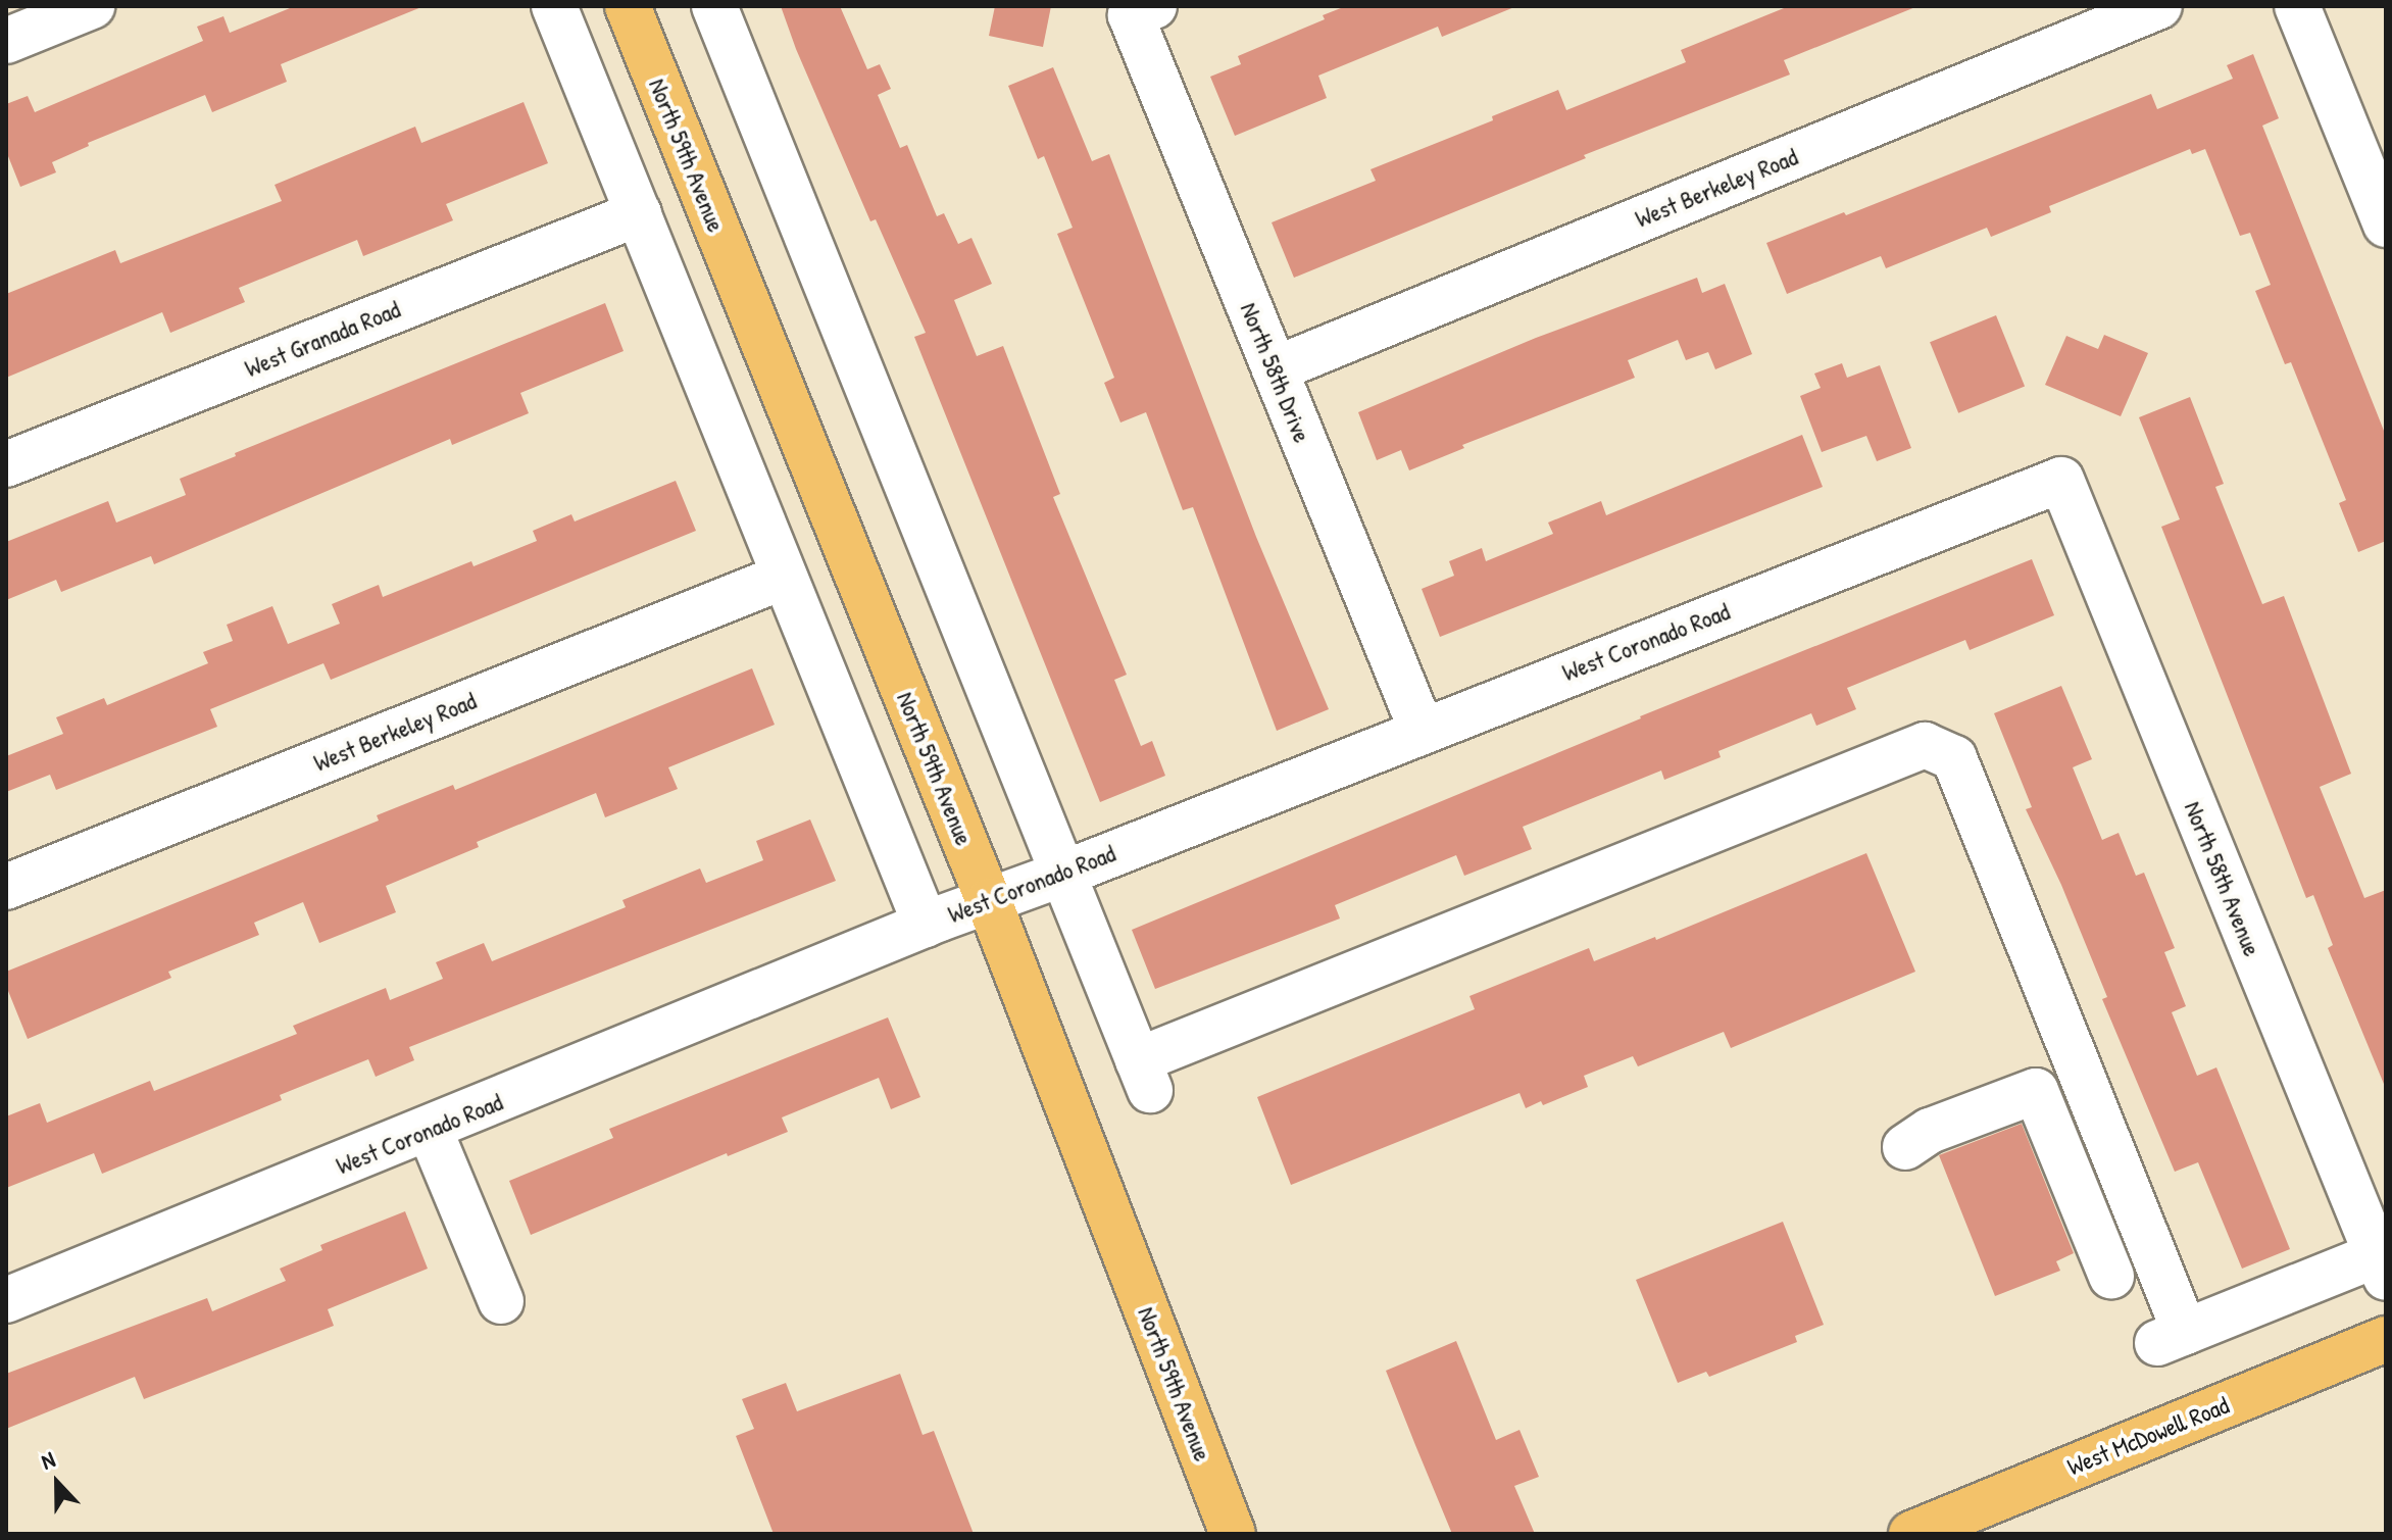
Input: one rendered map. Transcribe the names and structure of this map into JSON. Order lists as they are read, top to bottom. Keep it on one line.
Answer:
{"streets":{"main road":["North 59th Avenue","West McDowell Road"],"street":["West Berkeley Road","West Granada Road","North 58th Drive","West Coronado Road","North 58th Avenue"]},"crossings":[["North 59th Avenue","West Coronado Road"],["West Berkeley Road","North 58th Drive"],["North 58th Drive","West Coronado Road"],["West Coronado Road","North 58th Avenue"]],"north":"top"}
